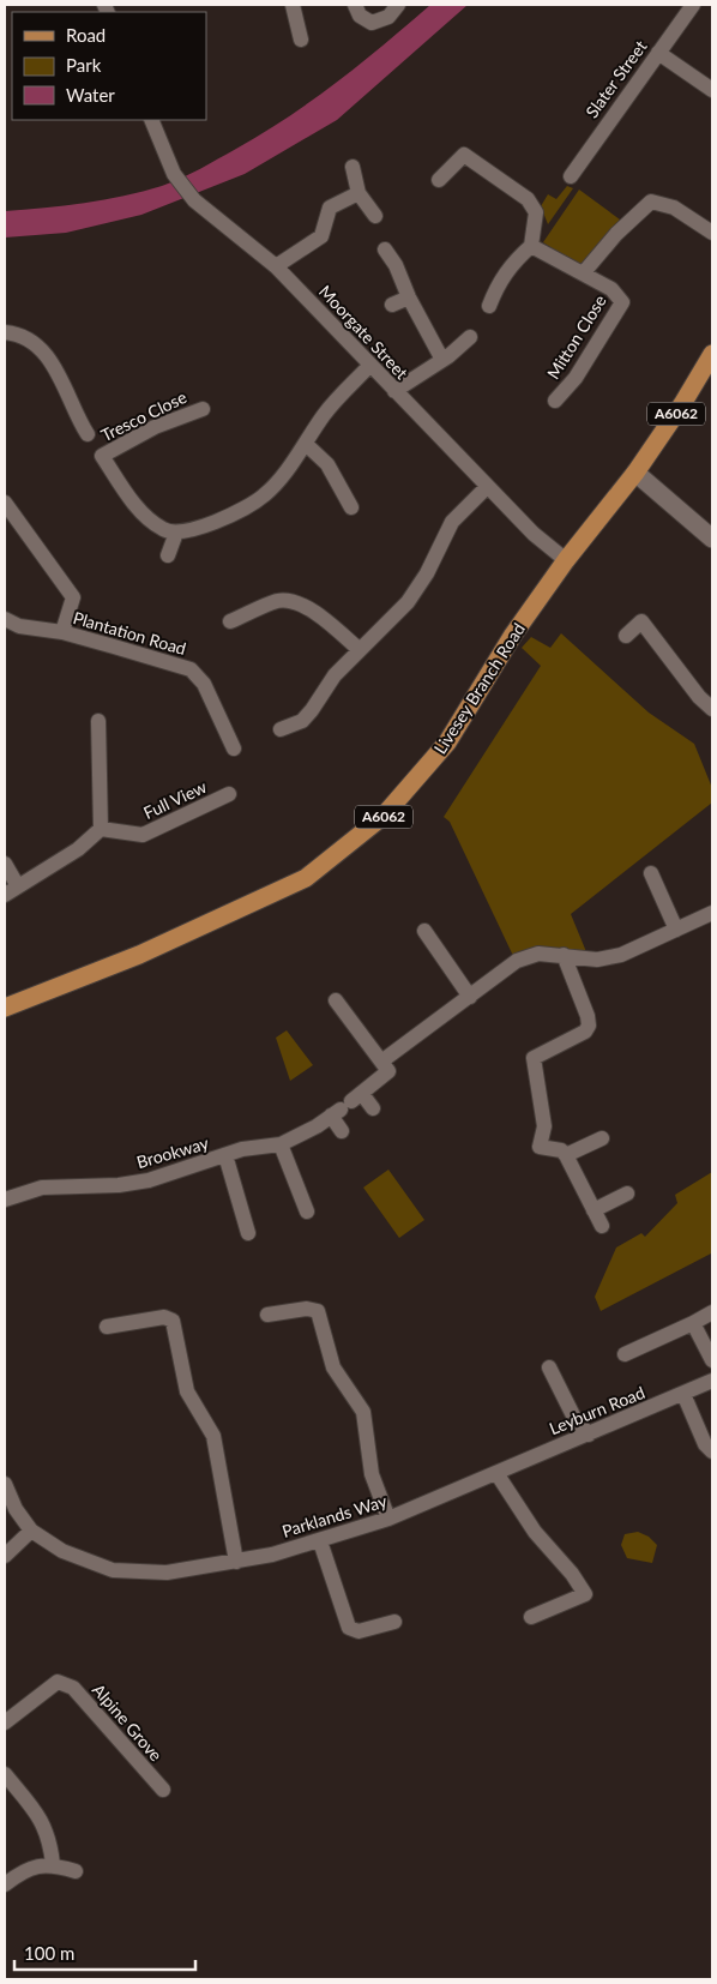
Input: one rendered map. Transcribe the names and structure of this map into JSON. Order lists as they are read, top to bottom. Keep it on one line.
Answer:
{"streets":{"main road":["A6062","Livesey Branch Road"],"street":["Slater Street","Moorgate Street","Mitton Close","Tresco Close","Plantation Road","Full View","Brookway","Leyburn Road","Parklands Way","Alpine Grove"]},"crossings":[["Moorgate Street","Livesey Branch Road"],["Leyburn Road","Parklands Way"]],"legend":["Road","Park","Water"],"scale_bar":"100 m"}
